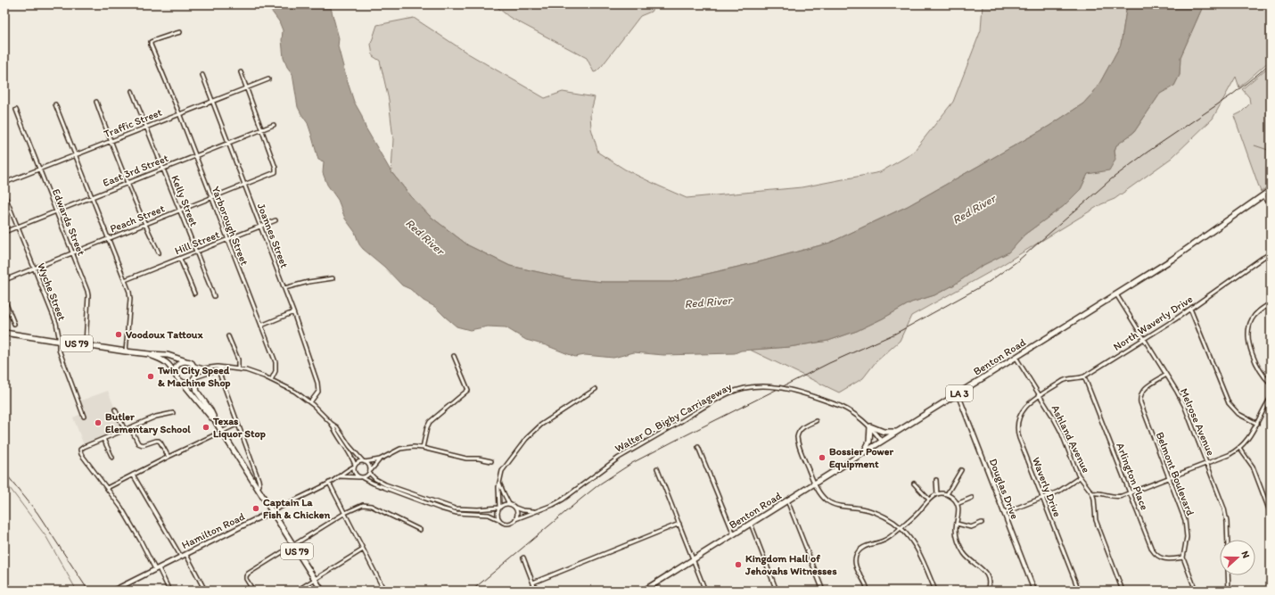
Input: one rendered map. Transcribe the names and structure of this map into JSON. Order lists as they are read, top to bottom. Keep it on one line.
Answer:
{"streets":{"main road":["US 79","Benton Road","LA 3"],"street":["Traffic Street","East 3rd Street","Kelly Street","Peach Street","Edwards Street","Yarborough Street","Joannes Street","Hill Street","Wyche Street","North Waverly Drive","Walter O. Bigby Carriageway","Melrose Avenue","Ashland Avenue","Belmont Boulevard","Arlington Place","Waverly Drive","Douglas Drive","Hamilton Road"]},"crossings":[["Traffic Street","Kelly Street"],["Traffic Street","Edwards Street"],["Traffic Street","Yarborough Street"],["Traffic Street","Joannes Street"],["East 3rd Street","Kelly Street"],["East 3rd Street","Peach Street"],["East 3rd Street","Edwards Street"],["East 3rd Street","Yarborough Street"],["East 3rd Street","Joannes Street"],["East 3rd Street","Wyche Street"],["Kelly Street","Peach Street"],["Kelly Street","Hill Street"],["Peach Street","Edwards Street"],["Peach Street","Yarborough Street"],["Peach Street","Joannes Street"],["Peach Street","Wyche Street"],["Edwards Street","US 79"],["Yarborough Street","Hill Street"],["Joannes Street","Hill Street"],["Wyche Street","US 79"],["North Waverly Drive","Melrose Avenue"],["North Waverly Drive","Ashland Avenue"],["North Waverly Drive","Arlington Place"],["North Waverly Drive","Waverly Drive"],["US 79","Hamilton Road"],["Benton Road","Walter O. Bigby Carriageway"],["Benton Road","Melrose Avenue"],["Benton Road","Ashland Avenue"],["Benton Road","Douglas Drive"],["Melrose Avenue","Belmont Boulevard"],["Ashland Avenue","Waverly Drive"],["Belmont Boulevard","Arlington Place"]],"water":["Red River"],"places":["Voodoux Tattoux","Twin City Speed & Machine Shop","Butler Elementary School","Texas Liquor Stop","Bossier Power Equipment","Captain La Fish & Chicken","Kingdom Hall of Jehovahs Witnesses"],"north":"right"}
